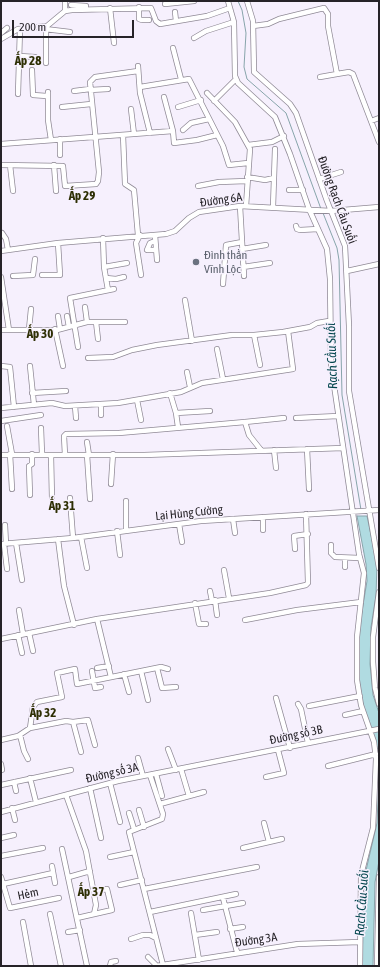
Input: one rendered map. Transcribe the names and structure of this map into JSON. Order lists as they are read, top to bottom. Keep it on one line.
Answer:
{"streets":{"street":["Đường 6A","Đường Rạch Cầu Suối","Lại Hùng Cường","Đường số 3B","Đường số 3A","Hẻm","Đường 3A"]},"crossings":[["Đường 6A","Đường Rạch Cầu Suối"],["Đường Rạch Cầu Suối","Lại Hùng Cường"],["Đường số 3B","Đường số 3A"]],"districts":["Ấp 28","Ấp 29","Ấp 30","Ấp 31","Ấp 32","Ấp 37"],"water":["Rạch Cầu Suối"],"places":["Đình thần Vĩnh Lộc"],"scale_bar":"200 m"}
